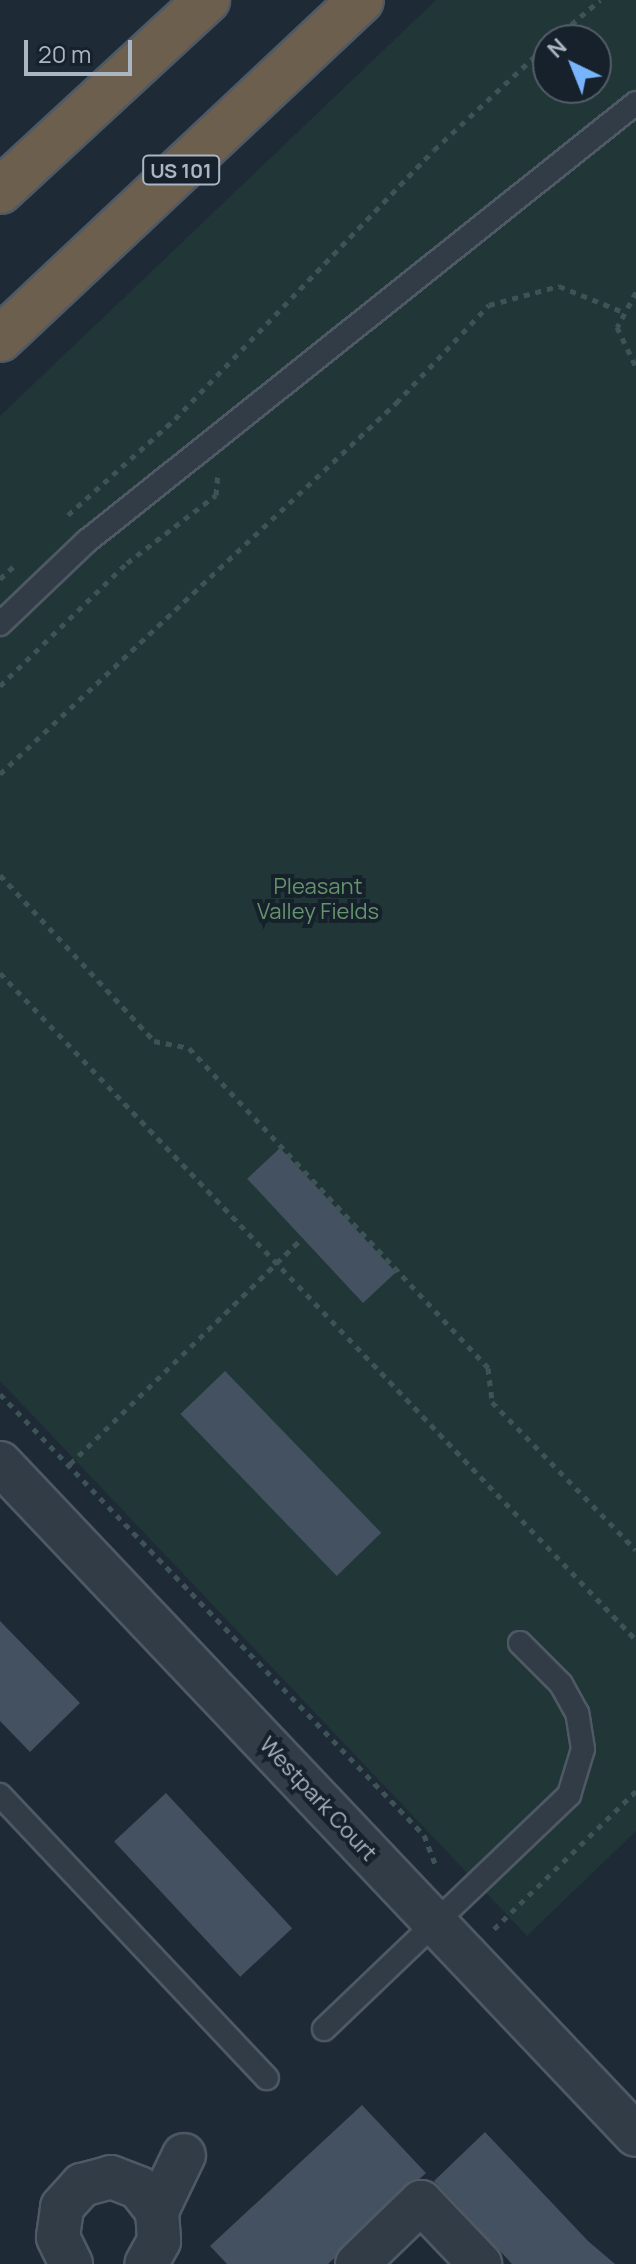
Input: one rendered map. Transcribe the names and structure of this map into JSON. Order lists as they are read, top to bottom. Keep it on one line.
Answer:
{"streets":{"highway":["US 101"],"street":["Westpark Court"]},"parks":["Pleasant Valley Fields"],"scale_bar":"20 m","north":"top left"}
